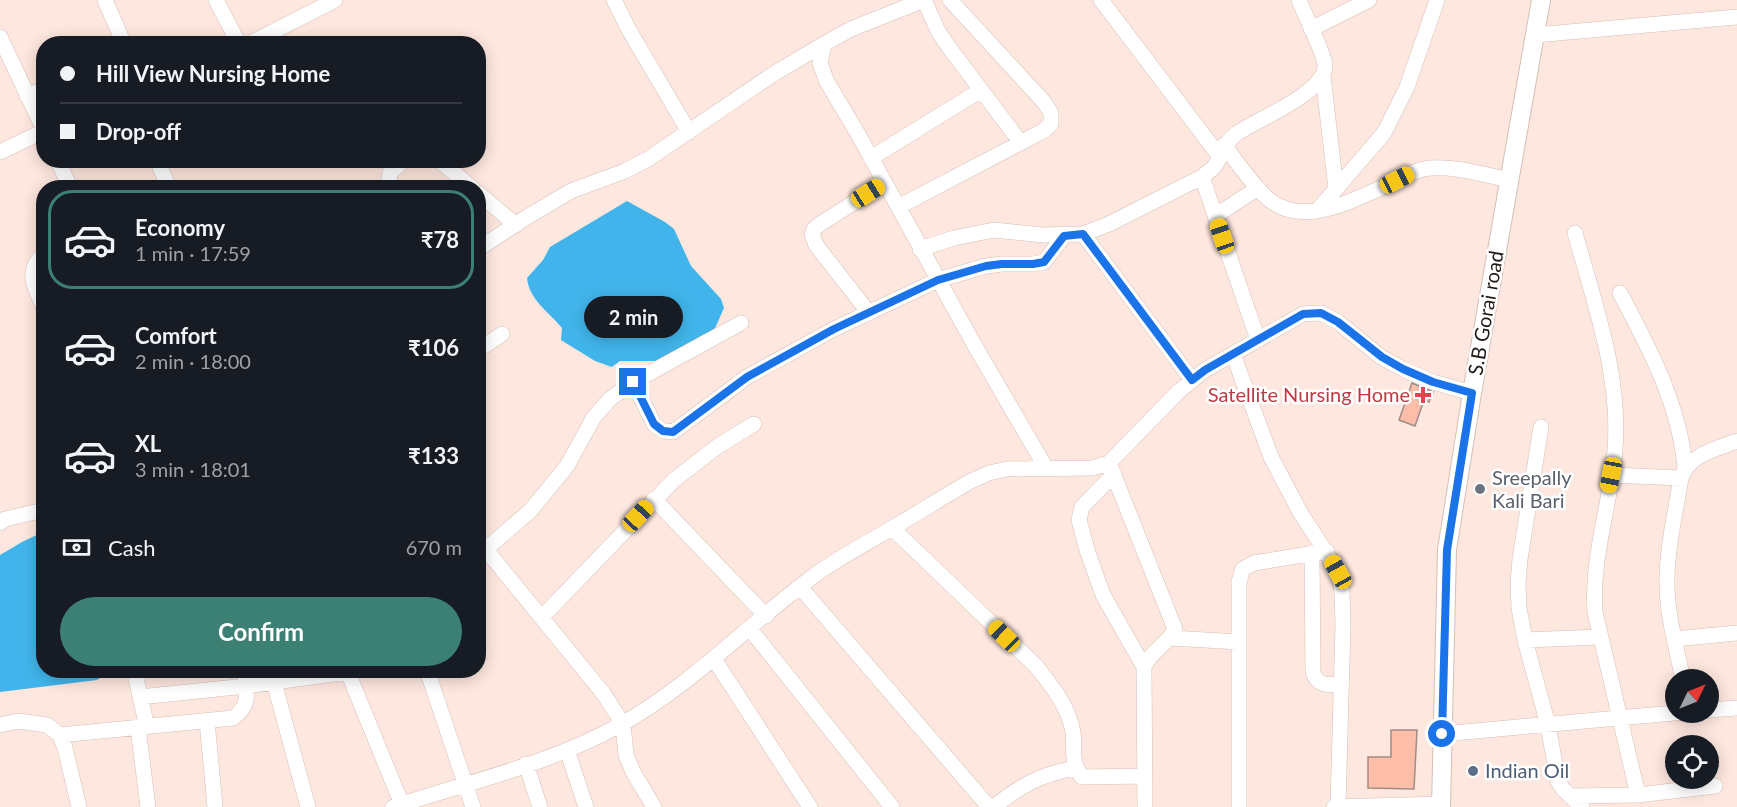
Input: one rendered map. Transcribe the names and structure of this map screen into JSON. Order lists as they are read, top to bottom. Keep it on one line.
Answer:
{"streets":{"street":["S.B Gorai road"]},"places":{"health":["Satellite Nursing Home"],"other":["Sreepally Kali Bari","Indian Oil"]},"north":"top right","page":{"banner":["Hill View Nursing Home","Drop-off"],"list":[{"name":"Economy","note":"1 min · 17:59","value":"₹78"},{"name":"Comfort","note":"2 min · 18:00","value":"₹106"},{"name":"XL","note":"3 min · 18:01","value":"₹133"}],"bubble":"2 min","pay":["Cash","670 m"],"buttons":"Confirm"}}
